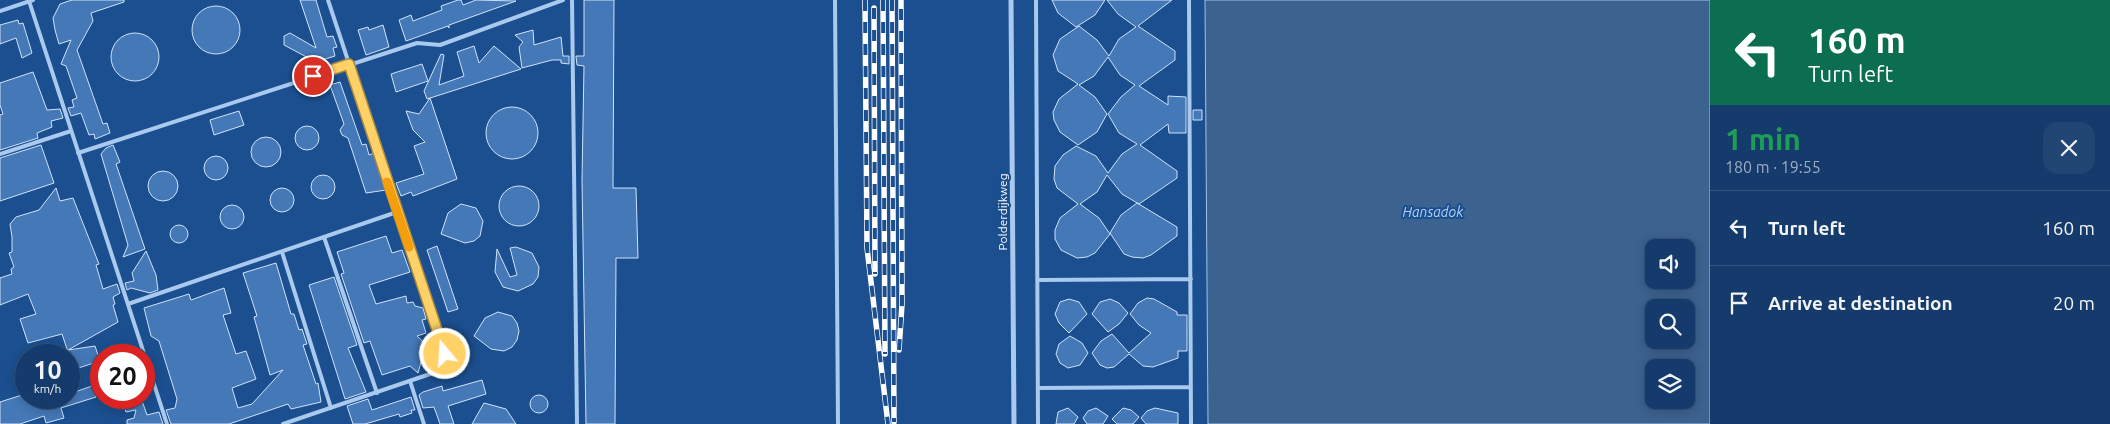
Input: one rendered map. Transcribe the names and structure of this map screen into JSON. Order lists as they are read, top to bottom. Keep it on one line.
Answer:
{"streets":{"street":["Polderdijkweg"]},"water":["Hansadok"],"page":{"turn":["160 m","Turn left"],"heading":["1 min","180 m · 19:55"],"list":[{"name":"Turn left","value":"160 m"},{"name":"Arrive at destination","value":"20 m"}],"speed":"10 km/h","limit":"20"}}
